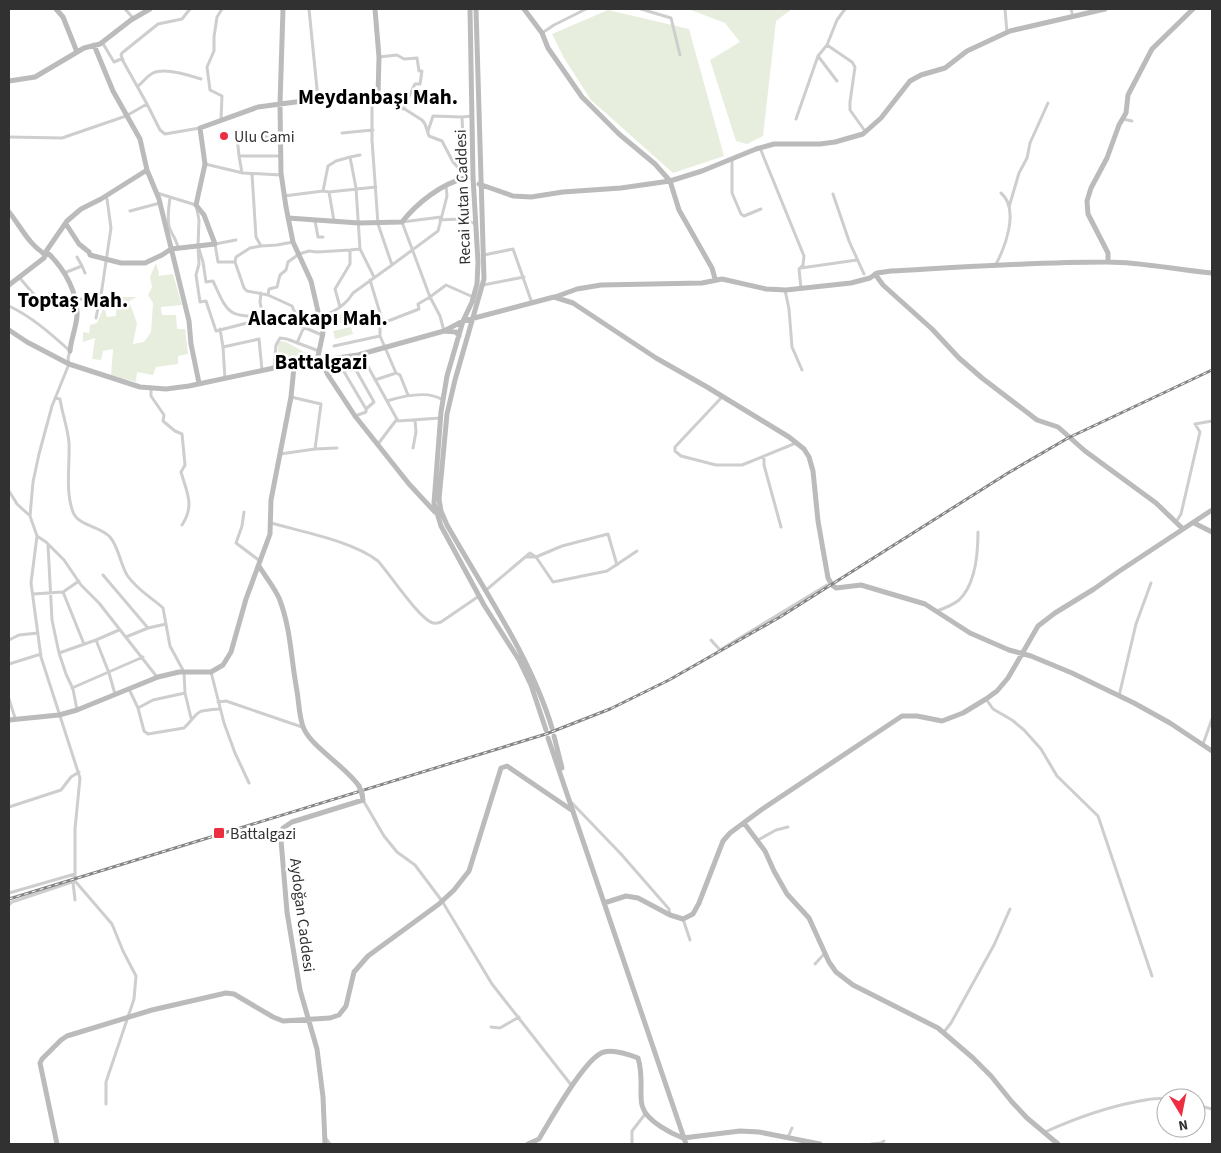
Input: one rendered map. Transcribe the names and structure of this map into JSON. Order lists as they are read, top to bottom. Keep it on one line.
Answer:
{"streets":{"street":["Recai Kutan Caddesi","Aydoğan Caddesi"]},"districts":["Meydanbaşı Mah.","Toptaş Mah.","Alacakapı Mah.","Battalgazi"],"places":{"other":["Ulu Cami"],"transit":["Battalgazi"]},"north":"bottom"}
